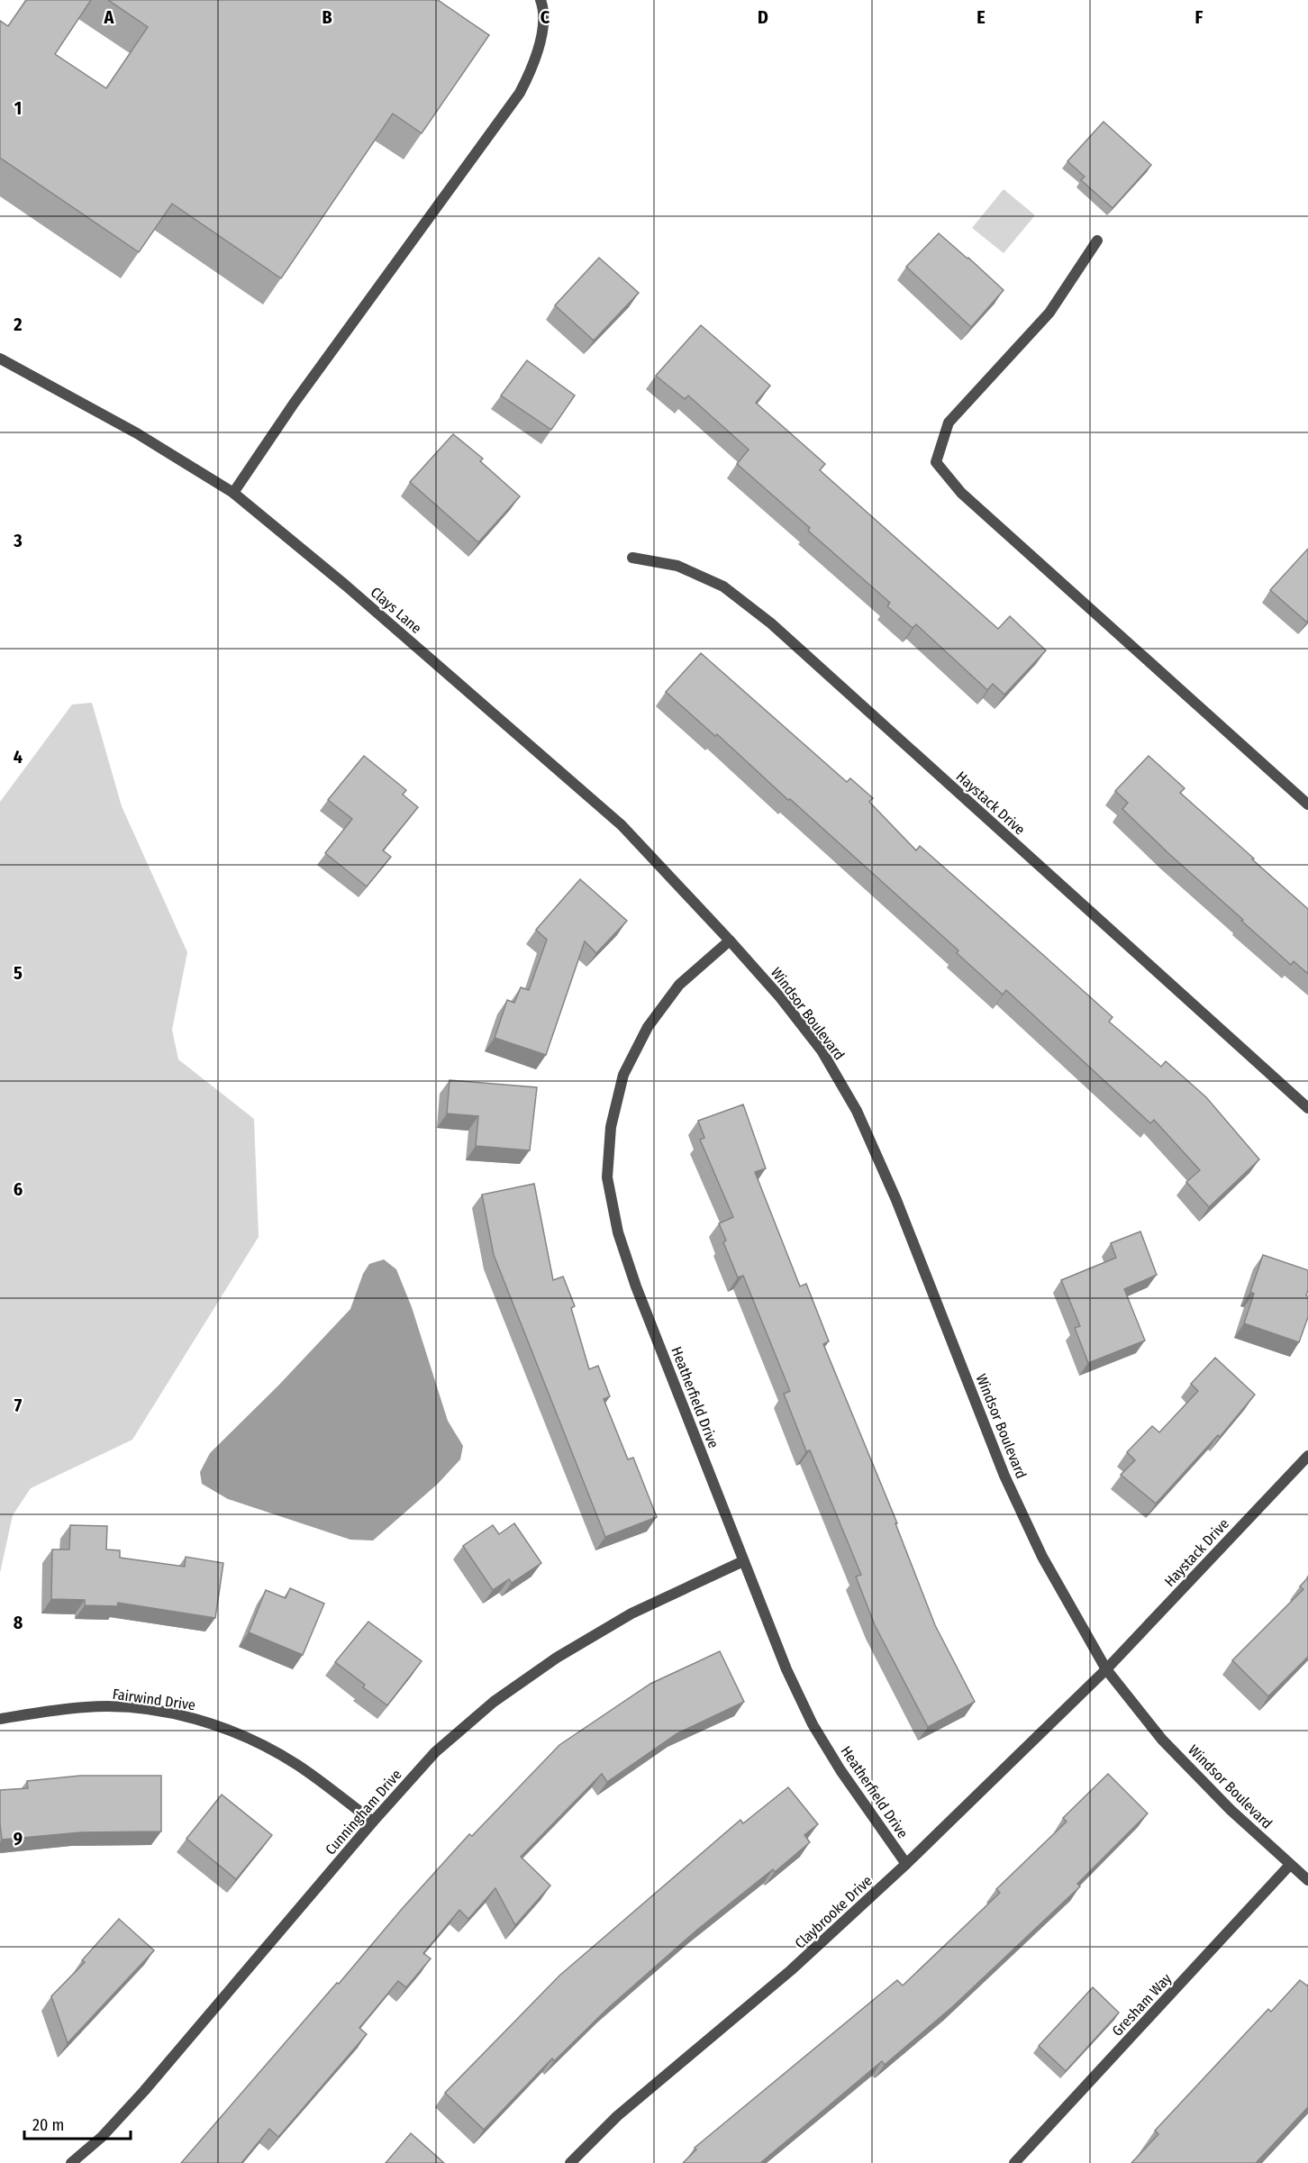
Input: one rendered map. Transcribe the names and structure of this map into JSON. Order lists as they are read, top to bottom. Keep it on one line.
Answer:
{"streets":{"street":["Clays Lane","Haystack Drive","Windsor Boulevard","Heatherfield Drive","Fairwind Drive","Cunningham Drive","Claybrooke Drive","Gresham Way"]},"crossings":[["Clays Lane","Windsor Boulevard"],["Clays Lane","Heatherfield Drive"],["Haystack Drive","Windsor Boulevard"],["Haystack Drive","Claybrooke Drive"],["Windsor Boulevard","Heatherfield Drive"],["Windsor Boulevard","Claybrooke Drive"],["Windsor Boulevard","Gresham Way"],["Heatherfield Drive","Cunningham Drive"],["Heatherfield Drive","Claybrooke Drive"],["Fairwind Drive","Cunningham Drive"]],"scale_bar":"20 m","grid":{"columns":["A","B","C","D","E","F"],"rows":["1","2","3","4","5","6","7","8","9"]}}
